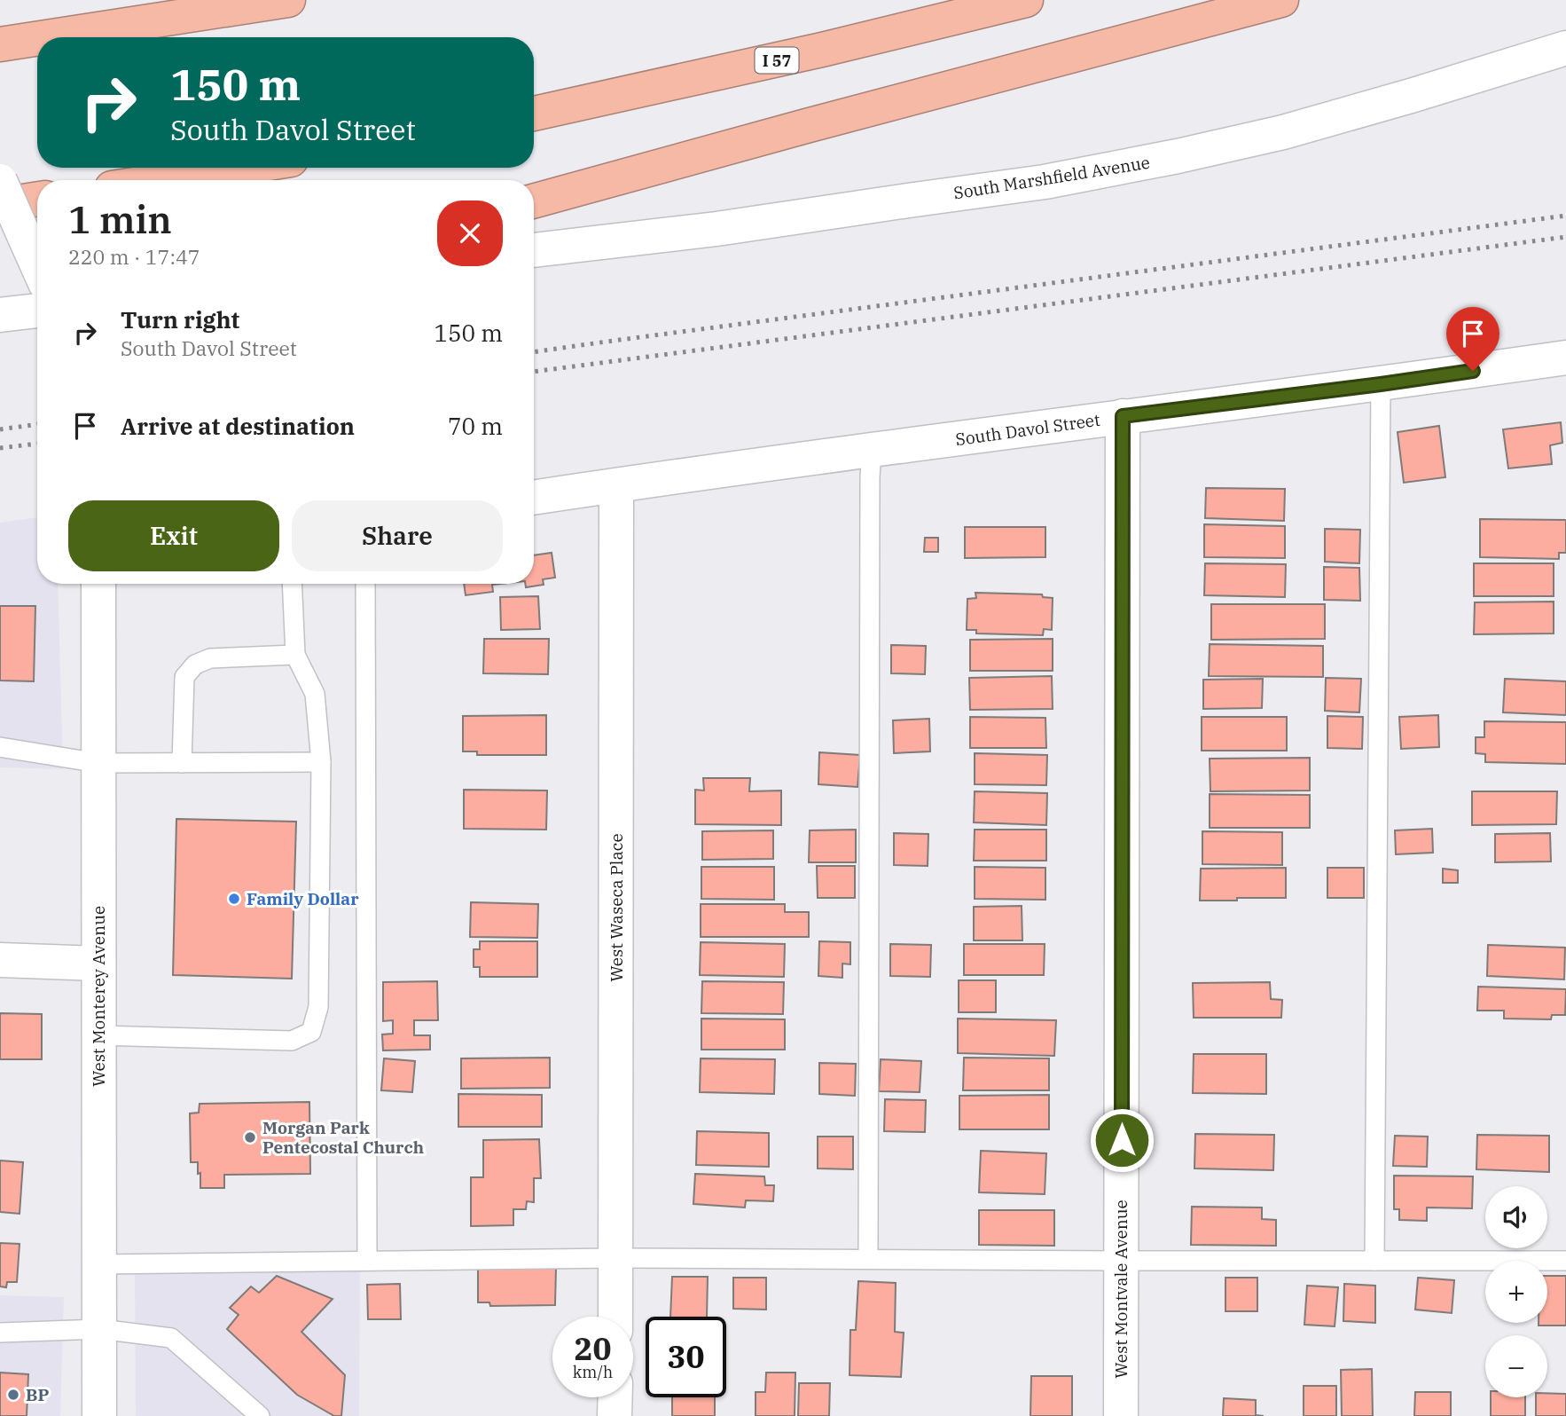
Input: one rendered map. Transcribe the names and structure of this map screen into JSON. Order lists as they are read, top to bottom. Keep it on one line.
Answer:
{"streets":{"highway":["I 57"],"street":["South Marshfield Avenue","South Davol Street","West Waseca Place","West Monterey Avenue","West Montvale Avenue"]},"crossings":[["South Davol Street","West Waseca Place"],["South Davol Street","West Montvale Avenue"]],"places":["Family Dollar","Morgan Park Pentecostal Church","BP"],"page":{"turn":["150 m","South Davol Street"],"heading":["1 min","220 m · 17:47"],"list":[{"name":"Turn right","note":"South Davol Street","value":"150 m"},{"name":"Arrive at destination","value":"70 m"}],"buttons":["Exit","Share"],"map_buttons":["+","−"],"speed":"20 km/h","limit":"30"}}
